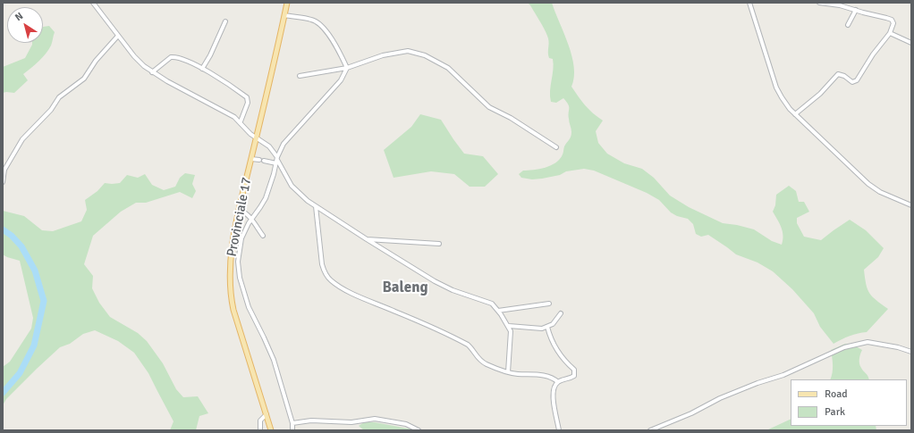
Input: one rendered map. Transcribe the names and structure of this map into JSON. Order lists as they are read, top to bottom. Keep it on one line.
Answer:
{"streets":{"main road":["Provinciale 17"]},"districts":["Baleng"],"legend":["Road","Park"],"north":"top left"}
